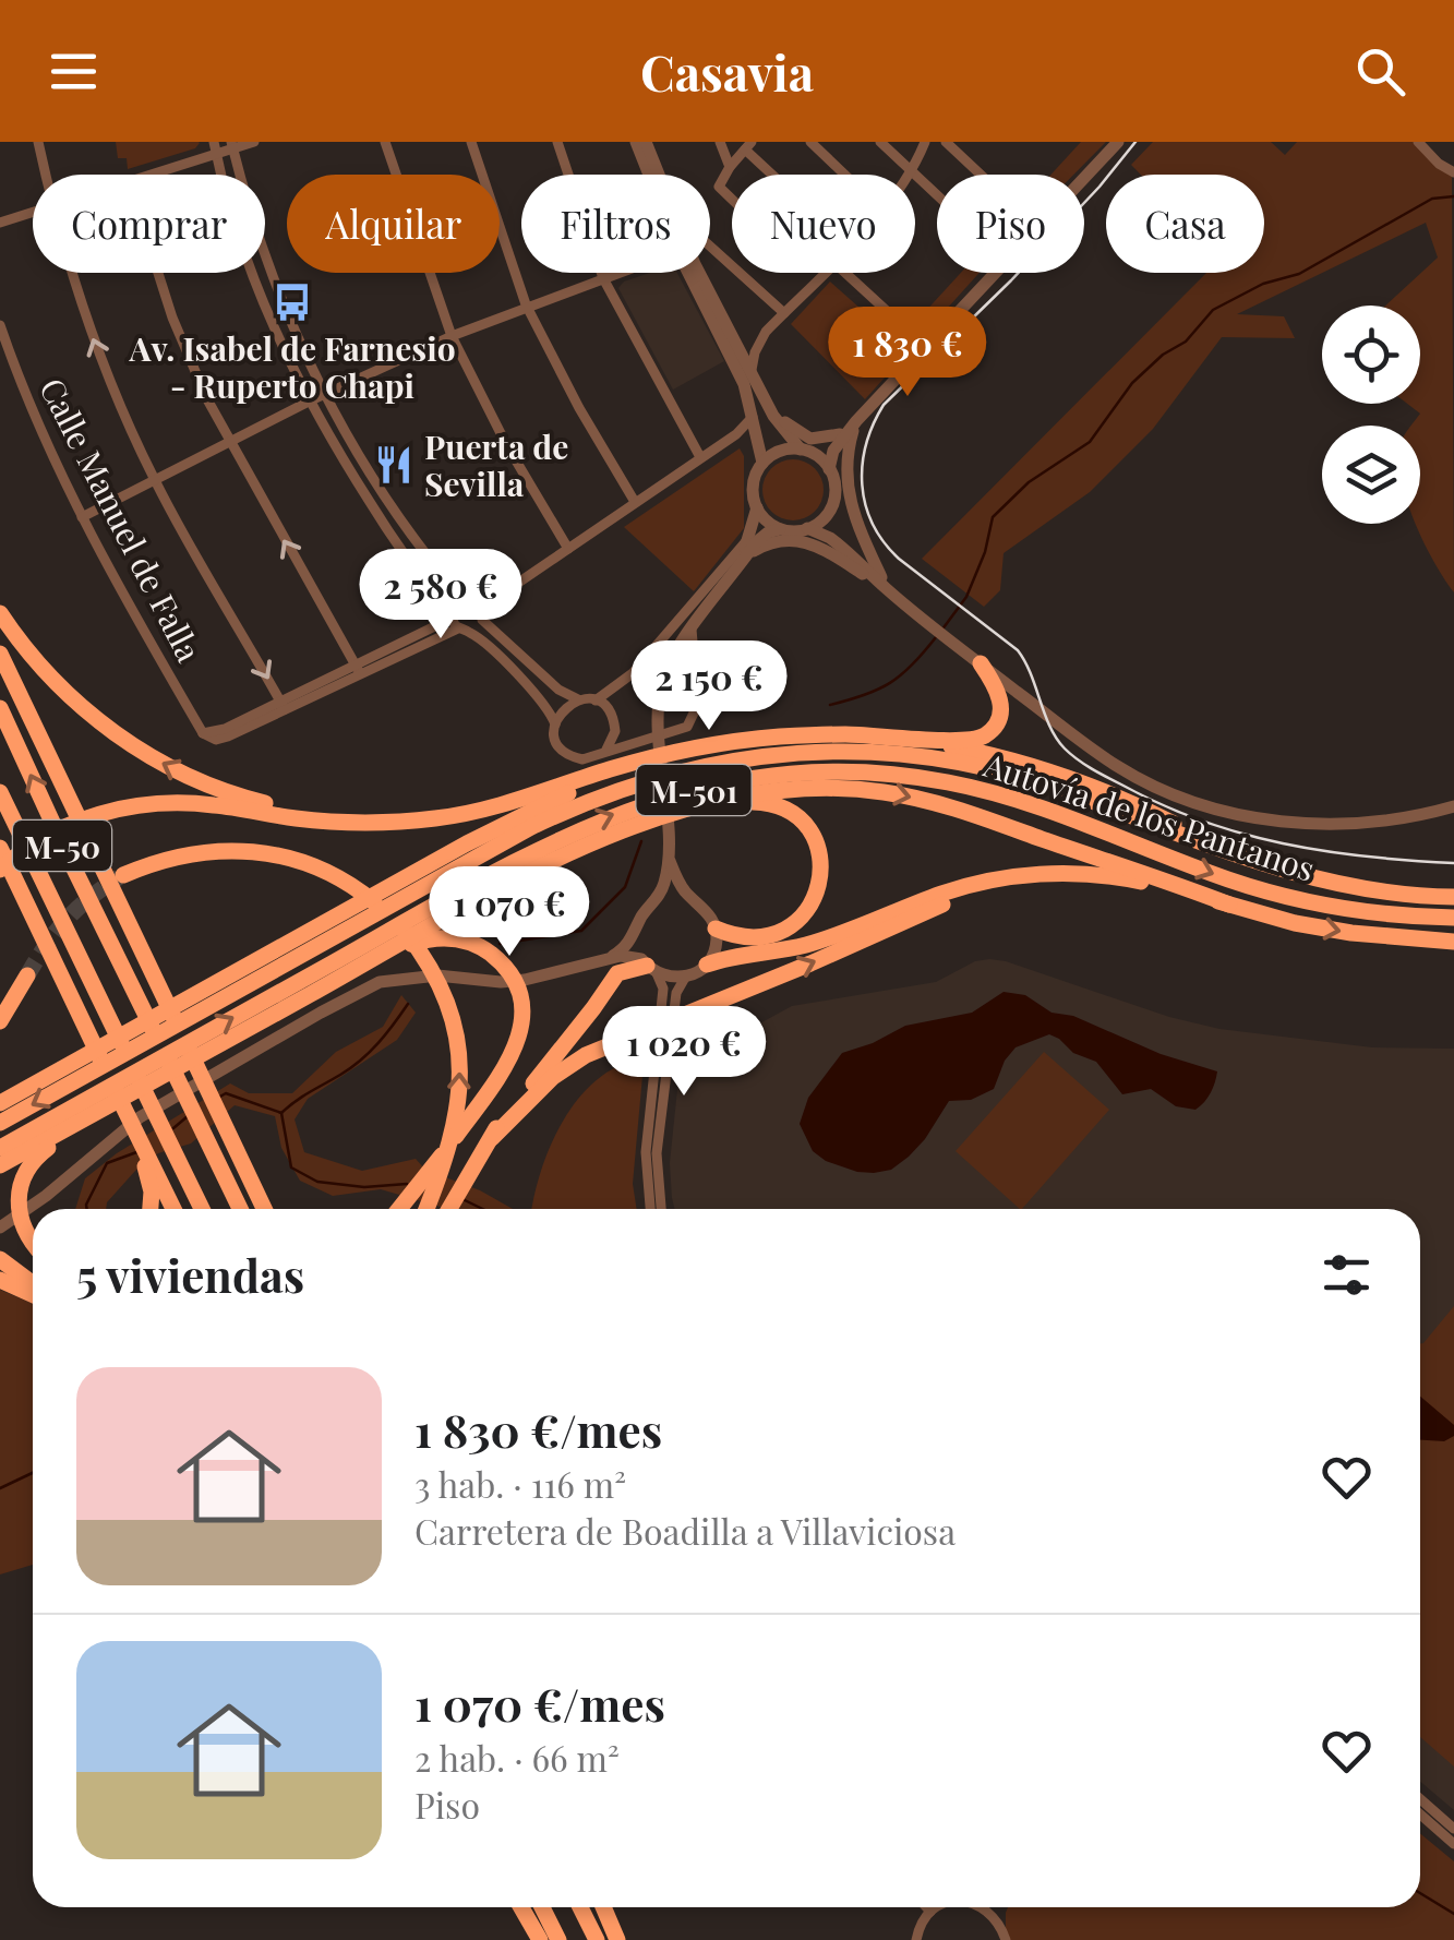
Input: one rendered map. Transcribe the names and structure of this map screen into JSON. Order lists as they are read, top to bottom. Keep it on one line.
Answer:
{"streets":{"highway":["M-501","Autovía de los Pantanos","M-50"],"street":["Calle Manuel de Falla"]},"places":{"bus stop":["Av. Isabel de Farnesio - Ruperto Chapi"],"restaurant":["Puerta de Sevilla"]},"page":{"header":"Casavia","chip":["Comprar","Alquilar","Filtros","Nuevo","Piso","Casa"],"price":["1 830 €","2 580 €","2 150 €","1 070 €","1 020 €"],"heading":"5 viviendas","list":[{"name":"1 830 €/mes","note":"3 hab. · 116 m² · Carretera de Boadilla a Villaviciosa"},{"name":"1 070 €/mes","note":"2 hab. · 66 m² · Piso"}]}}
